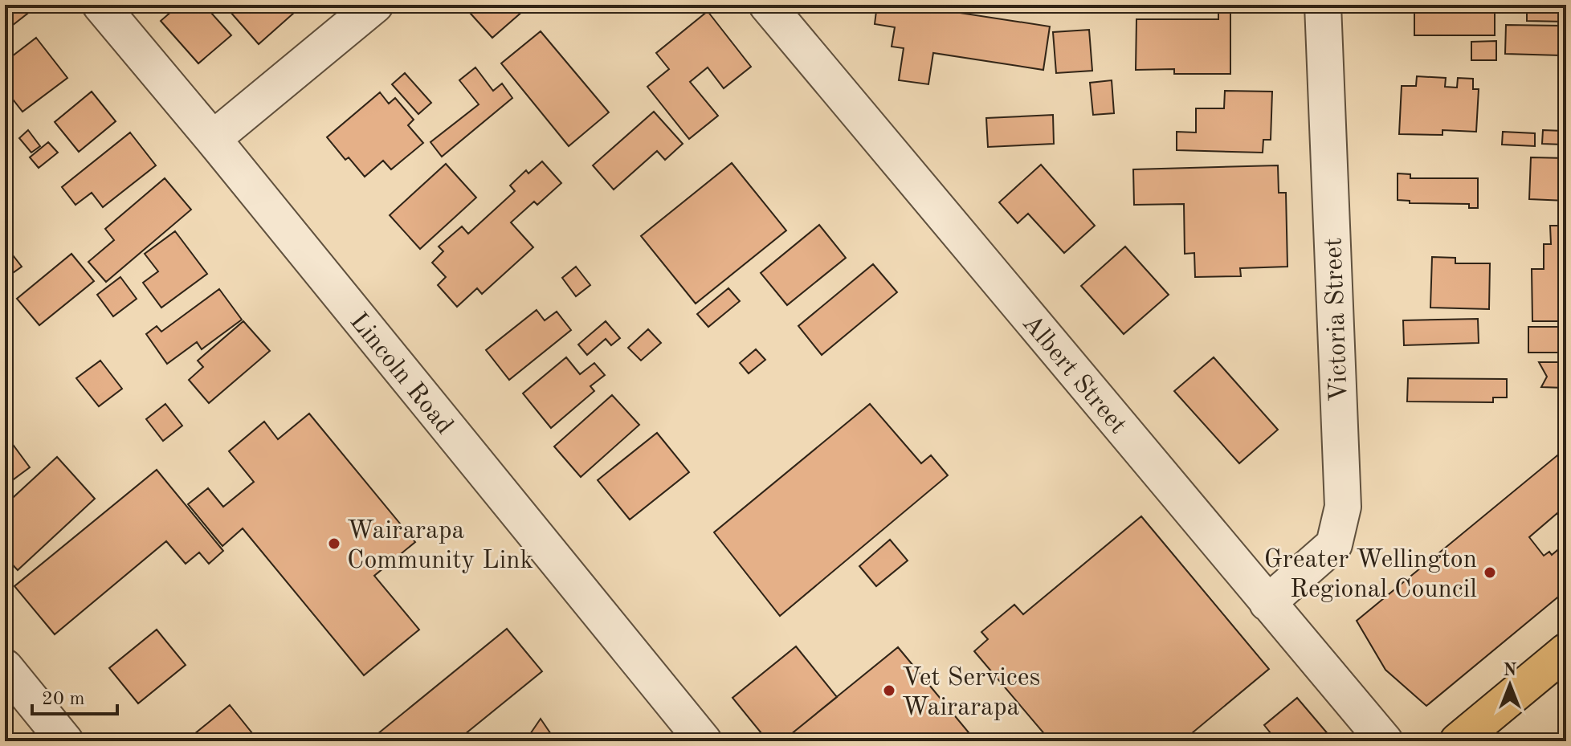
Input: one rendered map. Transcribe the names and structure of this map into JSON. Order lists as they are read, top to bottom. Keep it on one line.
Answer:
{"streets":{"street":["Victoria Street","Lincoln Road","Albert Street"]},"crossings":[["Victoria Street","Albert Street"]],"places":["Wairarapa Community Link","Greater Wellington Regional Council","Vet Services Wairarapa"],"scale_bar":"20 m","north":"top"}
